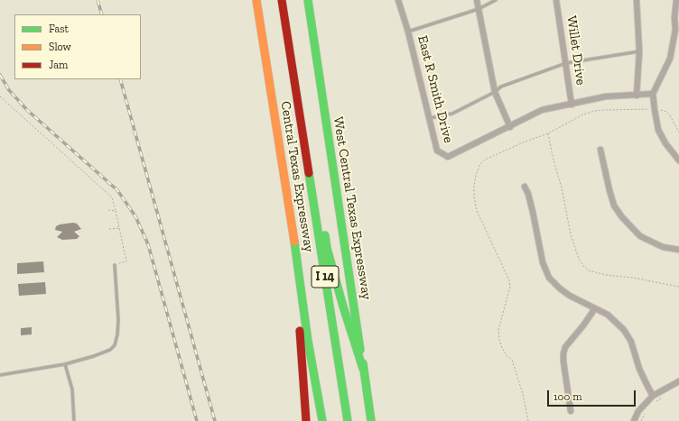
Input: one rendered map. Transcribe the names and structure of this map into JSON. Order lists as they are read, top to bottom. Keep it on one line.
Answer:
{"streets":{"main road":["Central Texas Expressway","West Central Texas Expressway","I 14"],"street":["Willet Drive","East R Smith Drive"]},"crossings":[["Willet Drive","East R Smith Drive"]],"legend":["Fast","Slow","Jam"],"scale_bar":"100 m"}
